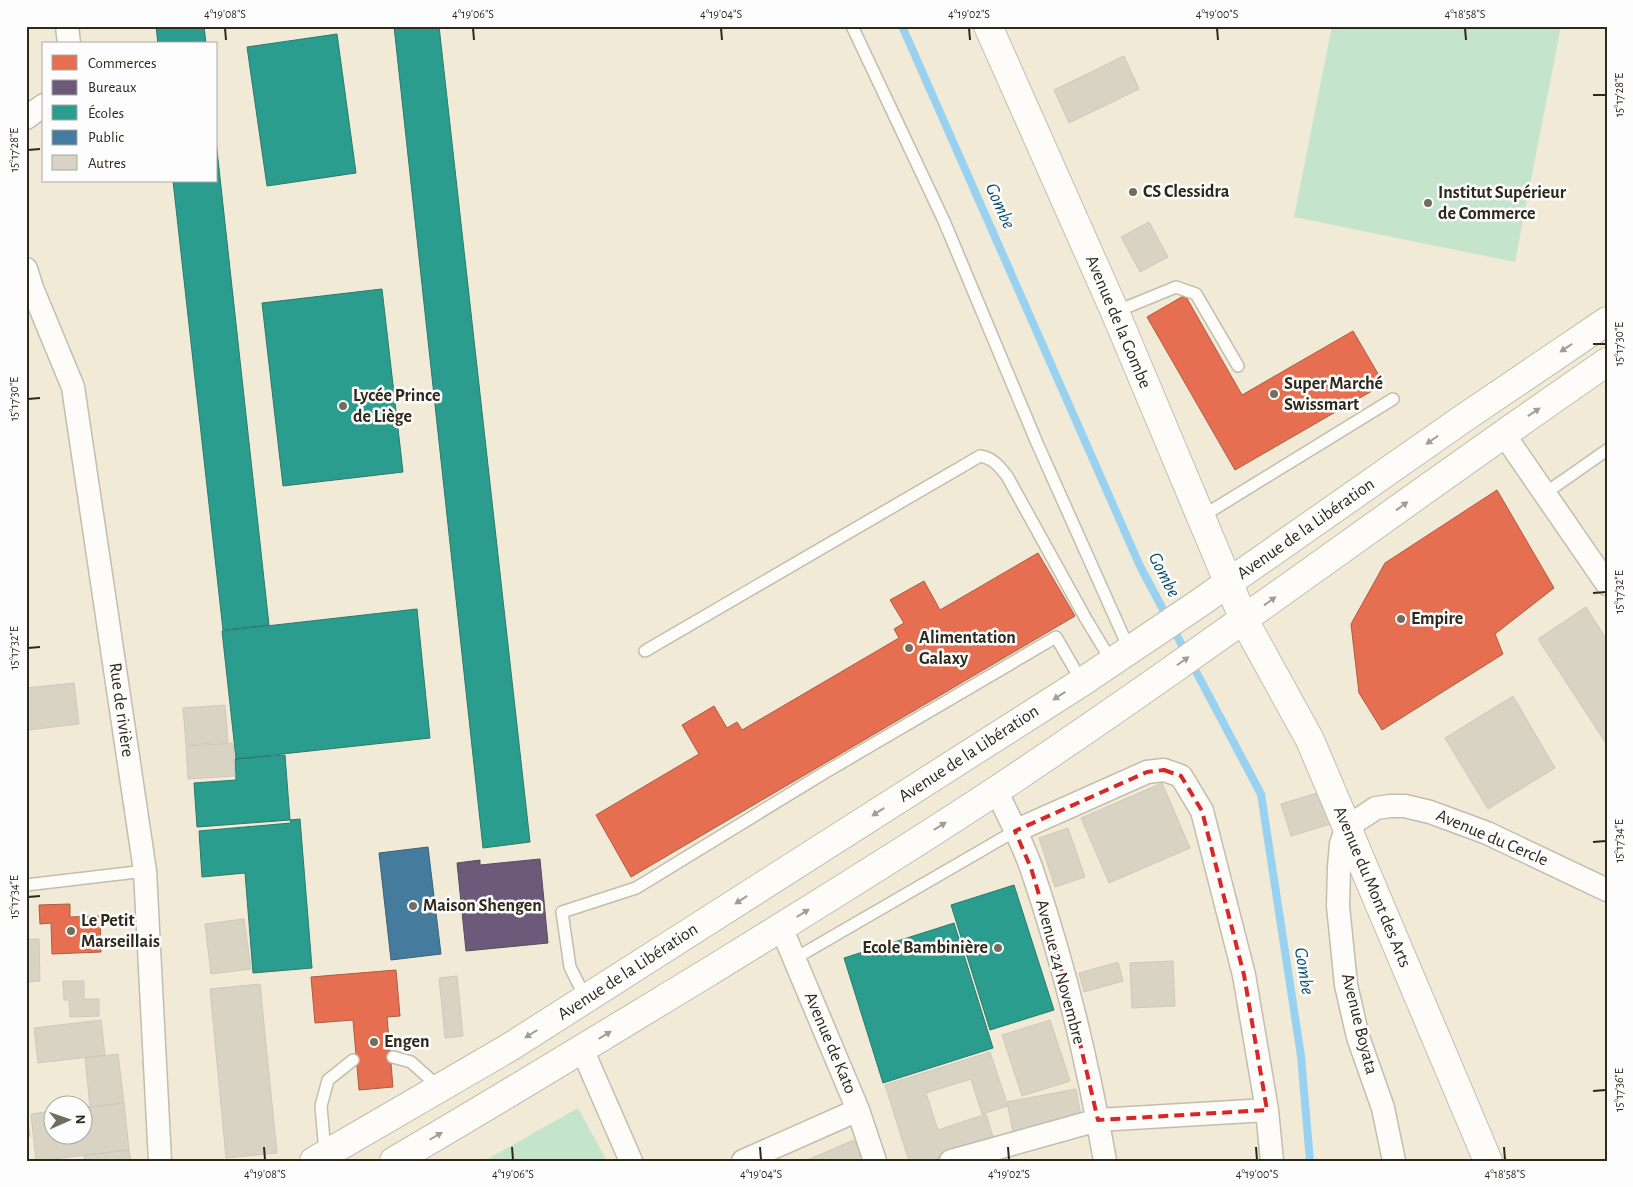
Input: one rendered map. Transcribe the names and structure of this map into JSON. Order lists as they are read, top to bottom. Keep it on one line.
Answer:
{"streets":{"main road":["Avenue de la Gombe","Avenue de la Libération","Avenue du Mont des Arts"],"street":["Rue de rivière","Avenue du Cercle","Avenue 24 Novembre","Avenue Boyata","Avenue de Kato"]},"crossings":[["Avenue de la Gombe","Avenue de la Libération"],["Avenue de la Gombe","Avenue du Mont des Arts"],["Avenue de la Libération","Avenue du Mont des Arts"],["Avenue de la Libération","Avenue 24 Novembre"],["Avenue de la Libération","Avenue de Kato"],["Avenue du Cercle","Avenue du Mont des Arts"],["Avenue du Cercle","Avenue Boyata"],["Avenue du Mont des Arts","Avenue Boyata"]],"water":["Gombe"],"places":["CS Clessidra","Institut Supérieur de Commerce","Super Marché Swissmart","Lycée Prince de Liège","Empire","Alimentation Galaxy","Maison Shengen","Le Petit Marseillais","Ecole Bambinière","Engen"],"legend":["Commerces","Bureaux","Écoles","Public","Autres"],"north":"right","coordinates":["4°19'08\"S","4°19'06\"S","4°19'04\"S","4°19'02\"S","4°19'00\"S","4°18'58\"S","15°17'28\"E","15°17'30\"E","15°17'32\"E","15°17'34\"E","15°17'36\"E"]}
